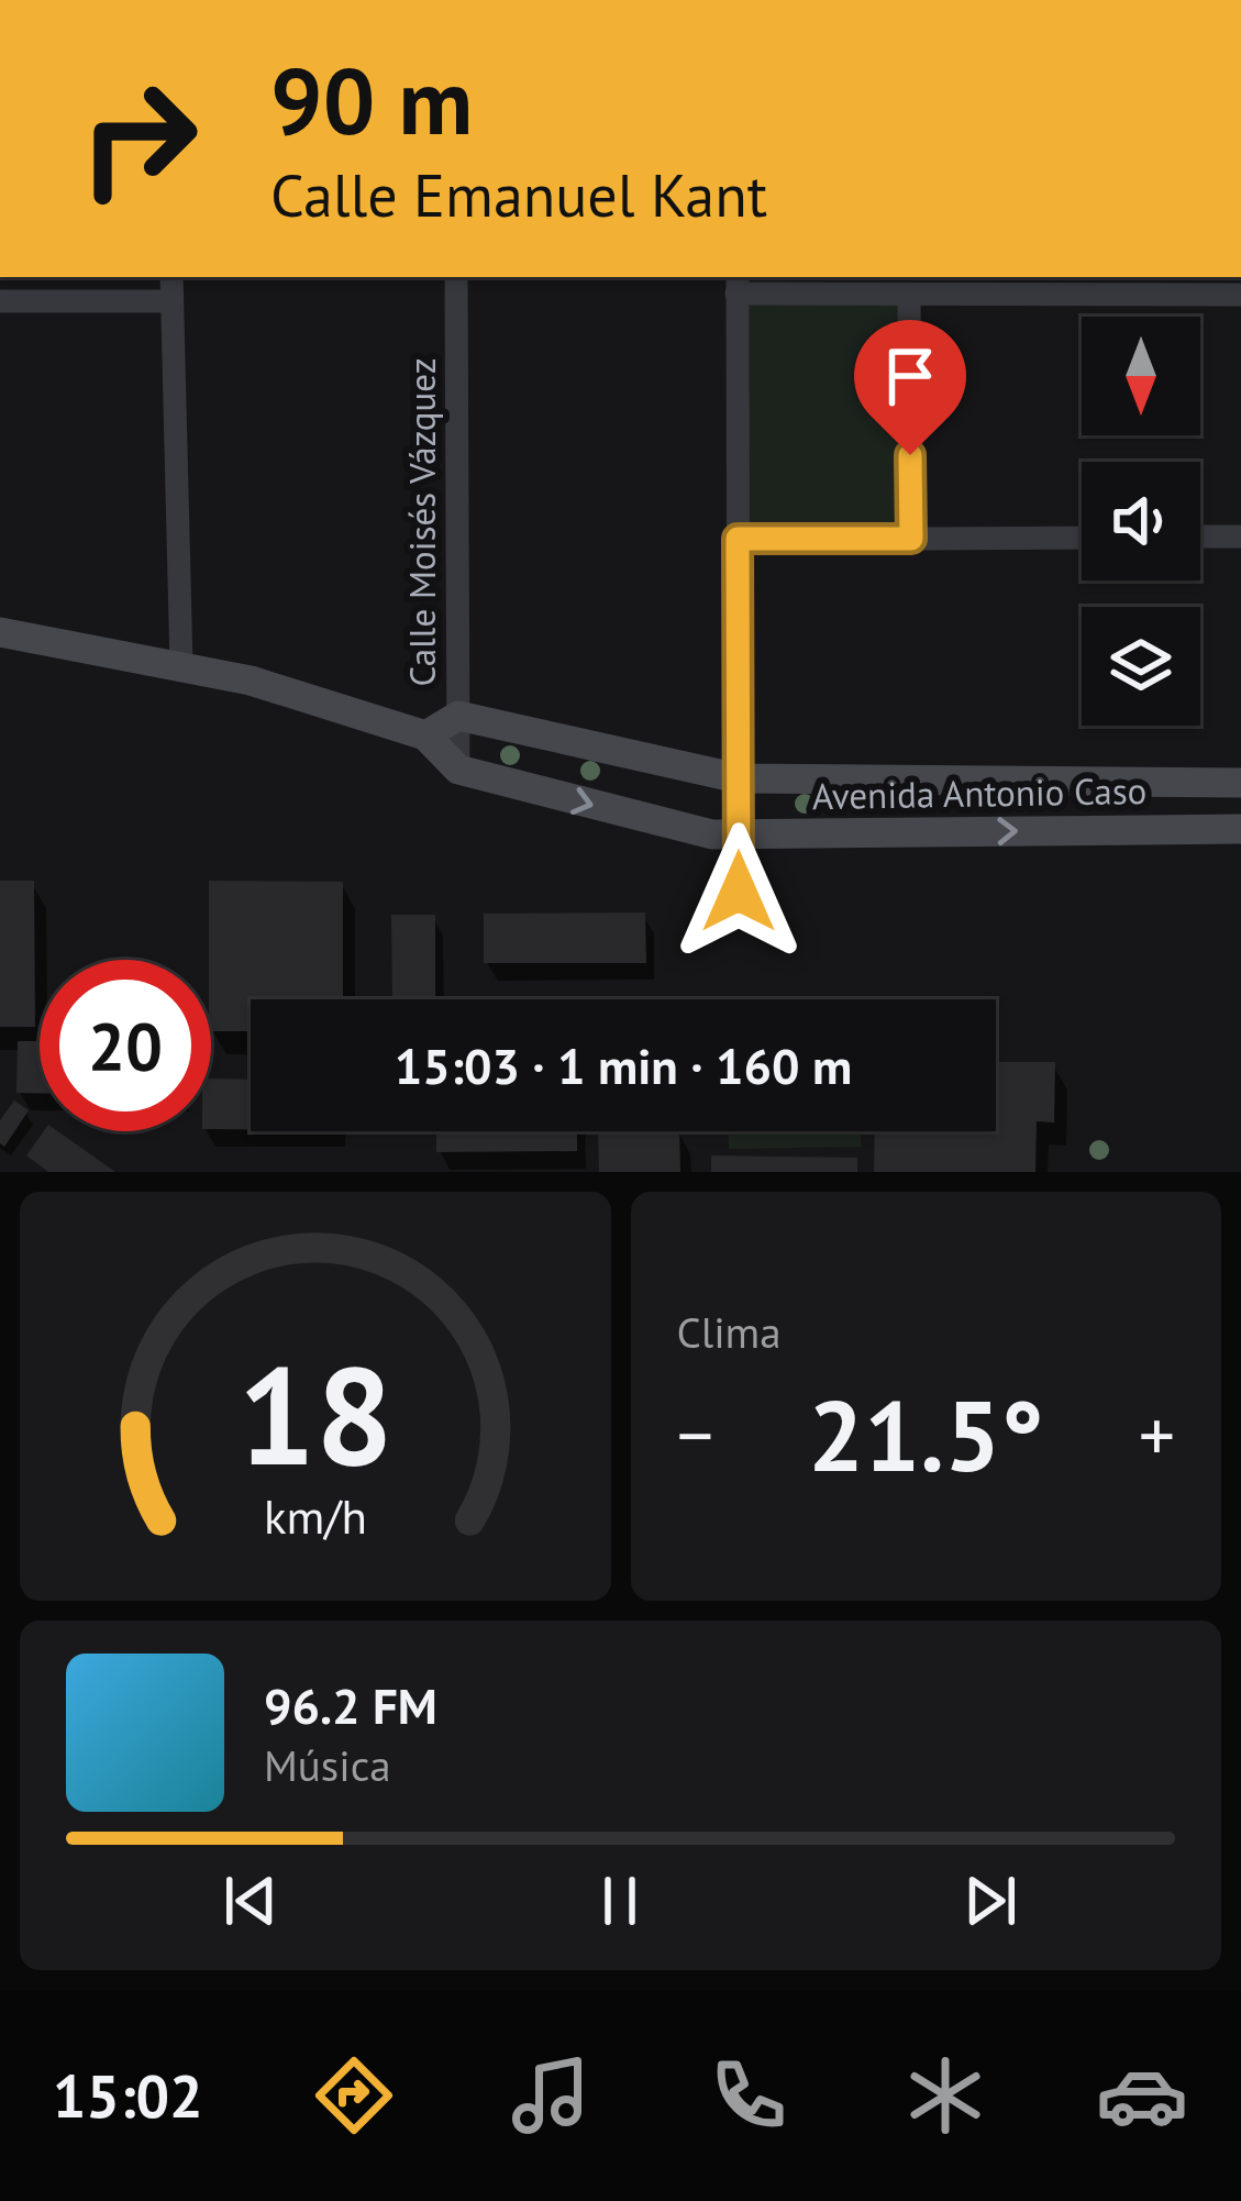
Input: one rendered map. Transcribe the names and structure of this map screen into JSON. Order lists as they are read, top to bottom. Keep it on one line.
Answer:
{"streets":{"street":["Calle Moisés Vázquez","Avenida Antonio Caso"]},"crossings":[["Calle Moisés Vázquez","Avenida Antonio Caso"]],"north":"bottom","page":{"turn":["90 m","Calle Emanuel Kant"],"limit":"20","trip":"15:03 · 1 min · 160 m","tile":"Clima","heat":["−","21.5°","+"],"song":["96.2 FM","Música"],"tabs":"15:02","gauge":["18","km/h"]}}
